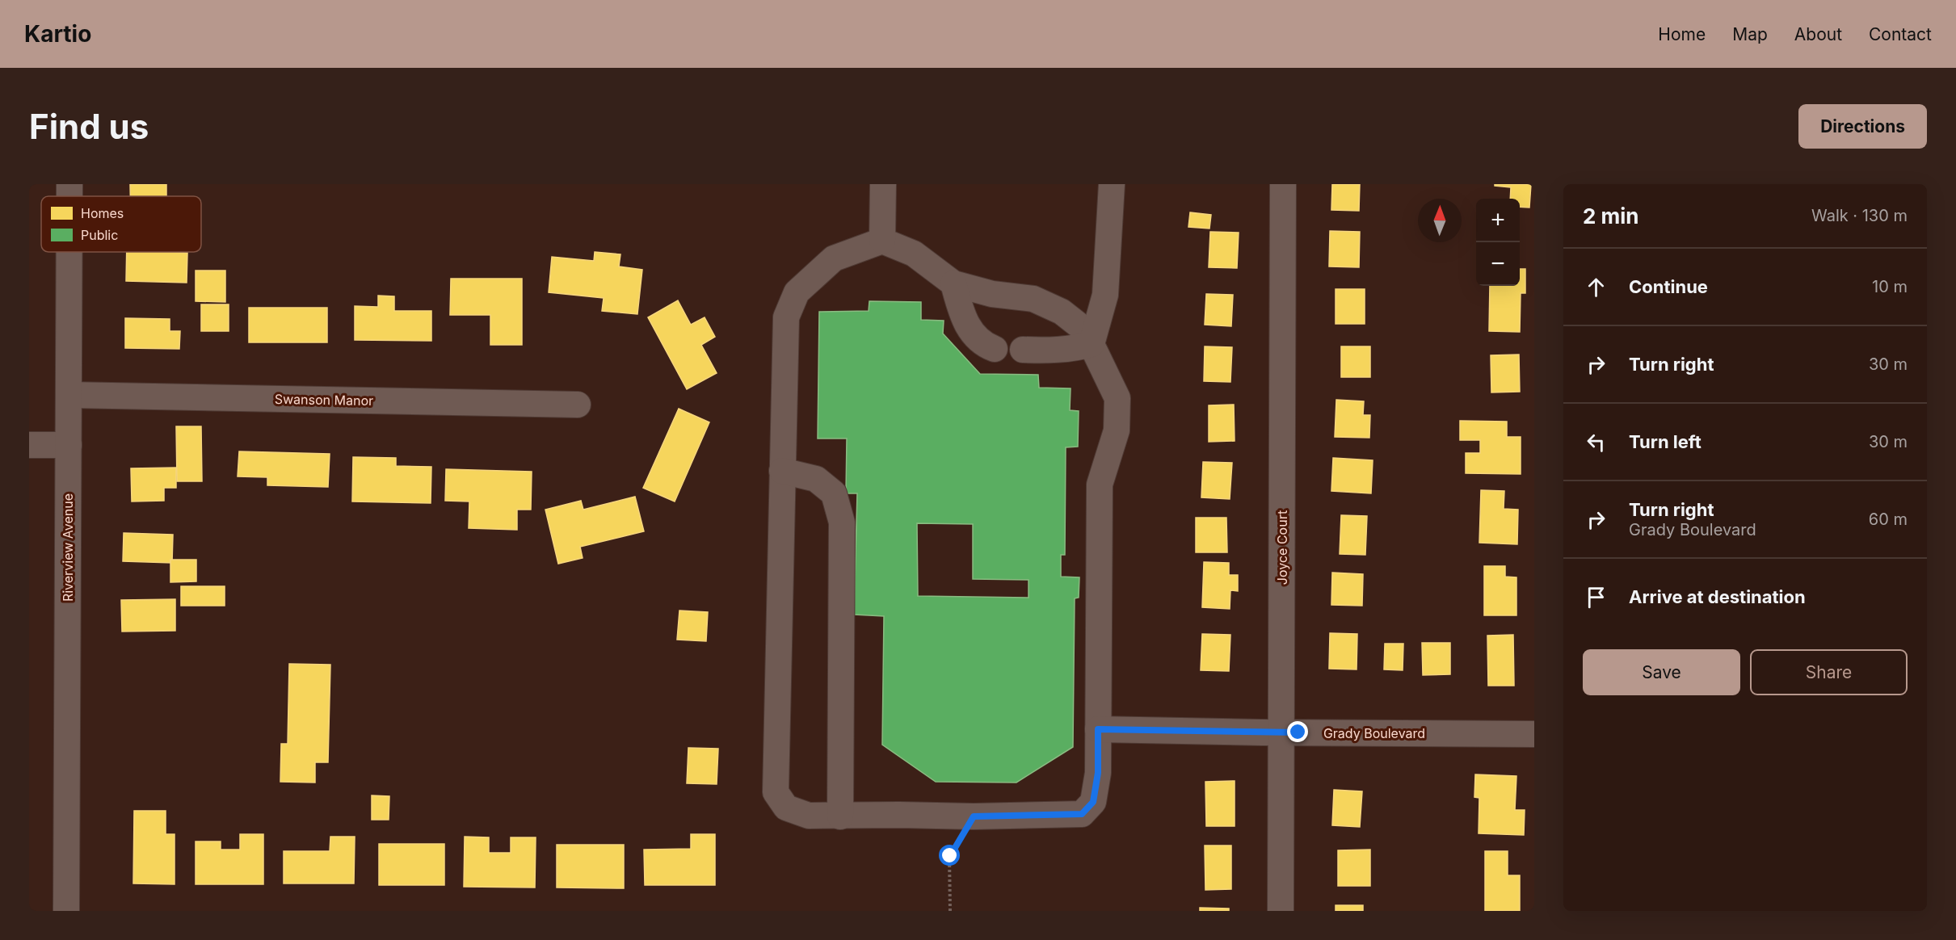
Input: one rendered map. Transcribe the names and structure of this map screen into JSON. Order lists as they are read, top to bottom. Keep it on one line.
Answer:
{"streets":{"street":["Swanson Manor","Riverview Avenue","Joyce Court","Grady Boulevard"]},"crossings":[["Swanson Manor","Riverview Avenue"],["Joyce Court","Grady Boulevard"]],"legend":["Homes","Public"],"north":"top","page":{"header":"Kartio","nav":["Home","Map","About","Contact"],"buttons":["Directions",["Save","Share"]],"title":"Find us","heading":["2 min","Walk · 130 m"],"map_buttons":["+","−"],"list":[["Continue","10 m"],["Turn right","30 m"],["Turn left","30 m"],["Turn right","Grady Boulevard","60 m"],"Arrive at destination"]}}
